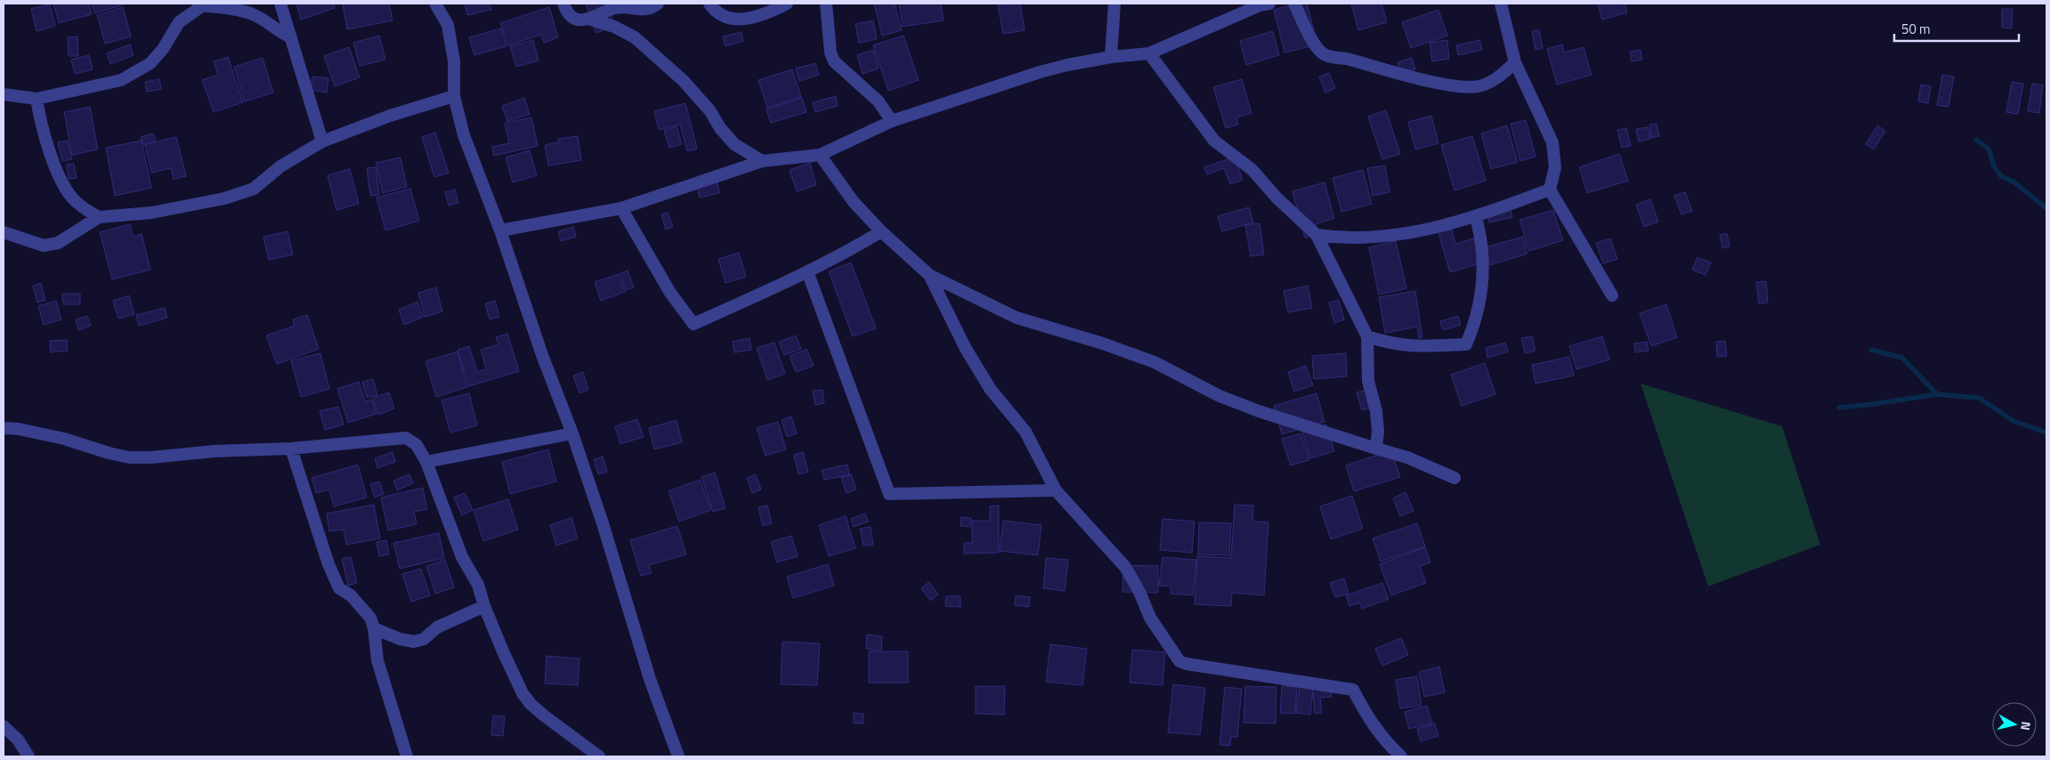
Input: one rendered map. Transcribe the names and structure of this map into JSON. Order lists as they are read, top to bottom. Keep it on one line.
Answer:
{"scale_bar":"50 m","north":"right"}
